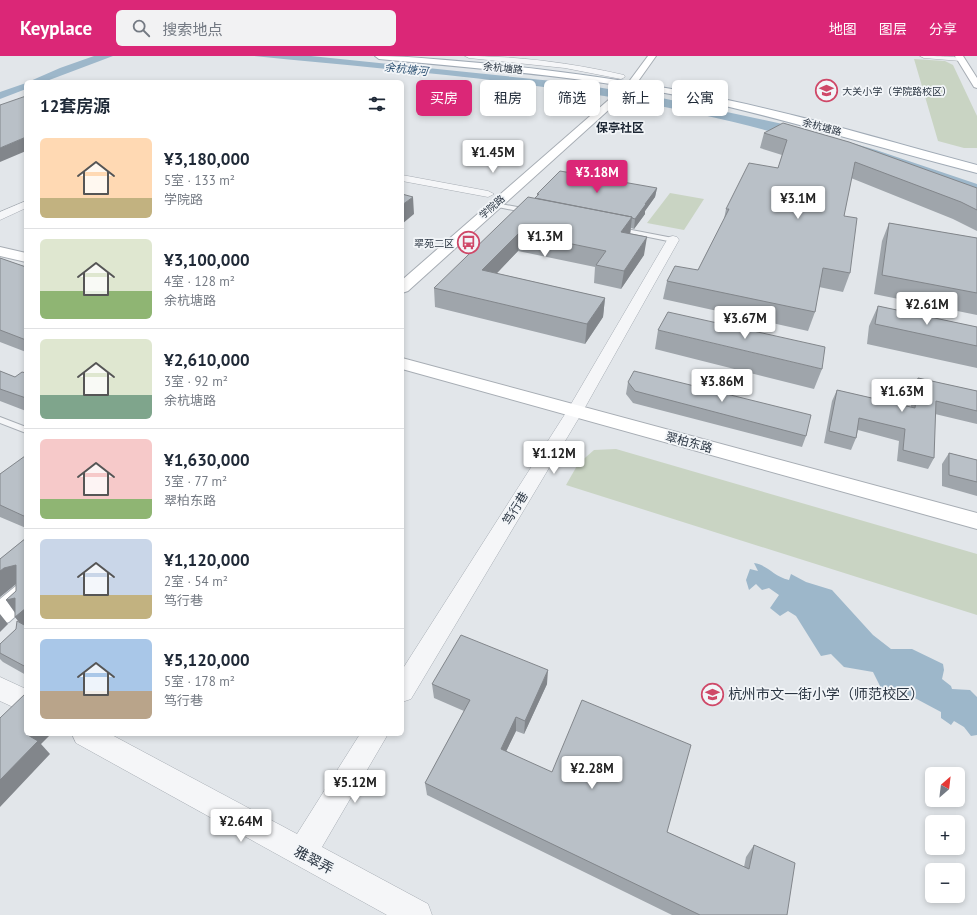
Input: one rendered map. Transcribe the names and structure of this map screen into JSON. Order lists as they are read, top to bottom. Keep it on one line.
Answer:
{"streets":{"main road":["余杭塘路","学院路","翠柏东路"],"street":["笃行巷","雅翠弄"]},"crossings":[["翠柏东路","笃行巷"]],"districts":["保亭社区"],"water":["余杭塘河"],"places":{"school or university":["大关小学（学院路校区）","杭州市文一街小学（师范校区）"],"bus stop":["翠苑二区"]},"north":"top right","page":{"header":"Keyplace","search":"搜索地点","nav":["地图","图层","分享"],"chip":["买房","租房","筛选","新上","公寓"],"heading":"12套房源","list":[{"name":"¥3,180,000","note":"5室 · 133 m² · 学院路"},{"name":"¥3,100,000","note":"4室 · 128 m² · 余杭塘路"},{"name":"¥2,610,000","note":"3室 · 92 m² · 余杭塘路"},{"name":"¥1,630,000","note":"3室 · 77 m² · 翠柏东路"},{"name":"¥1,120,000","note":"2室 · 54 m² · 笃行巷"},{"name":"¥5,120,000","note":"5室 · 178 m² · 笃行巷"}],"price":["¥1.45M","¥3.18M","¥3.1M","¥1.3M","¥2.61M","¥3.67M","¥3.86M","¥1.63M","¥1.12M","¥2.28M","¥5.12M","¥2.64M"],"map_buttons":["+","−"]}}
